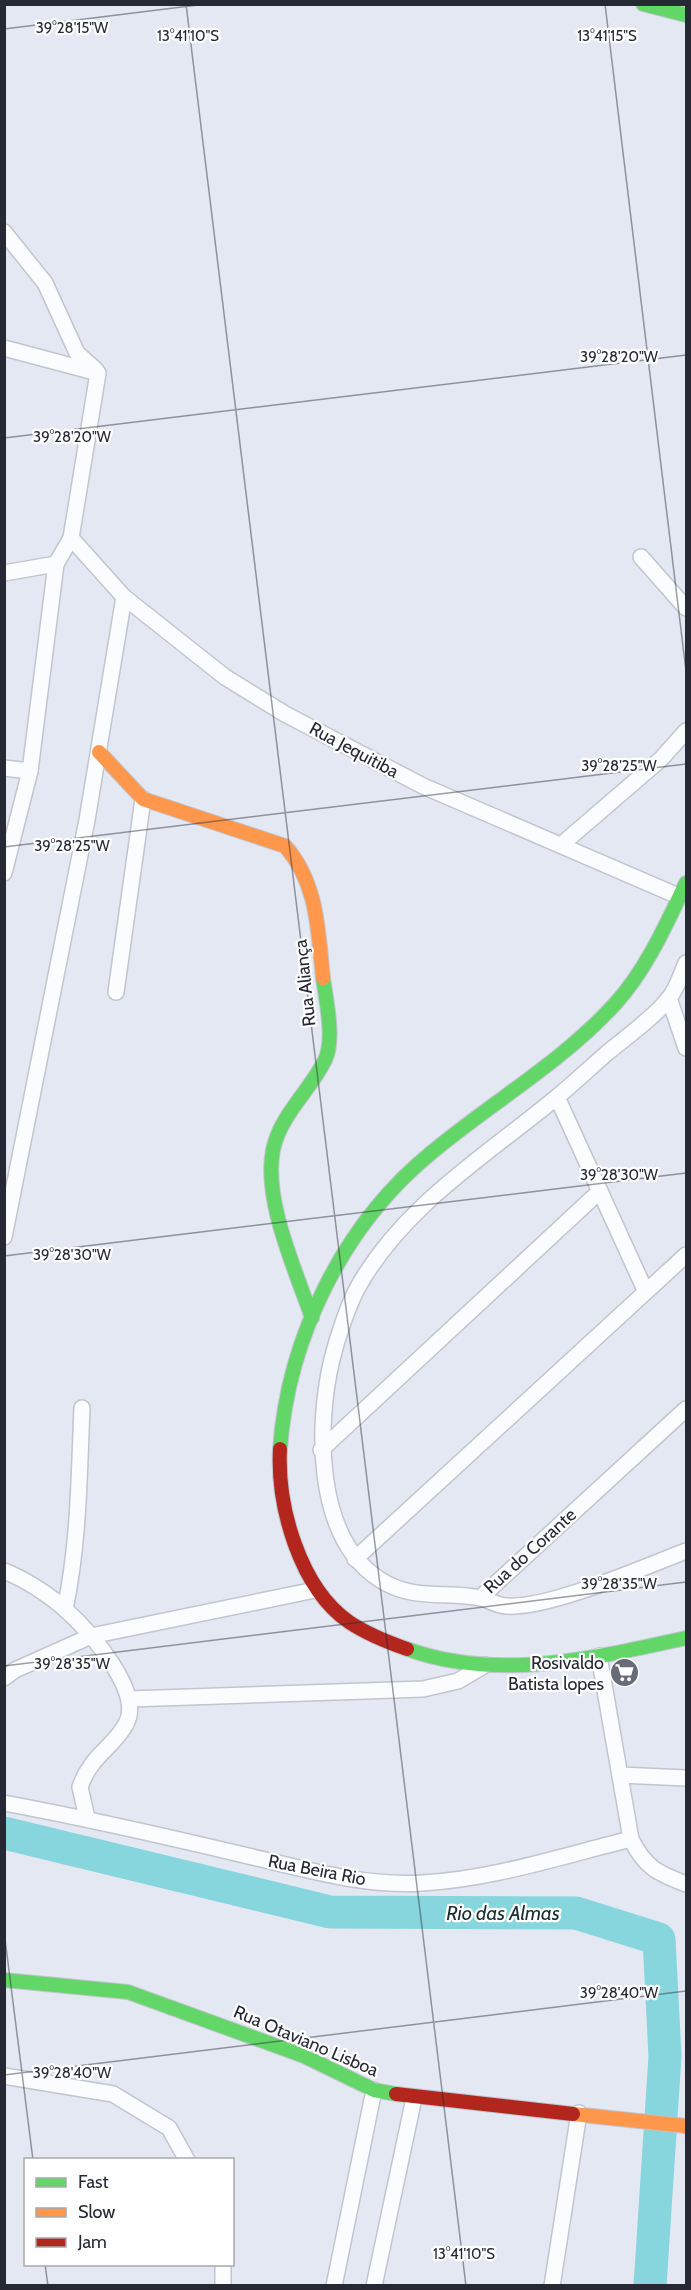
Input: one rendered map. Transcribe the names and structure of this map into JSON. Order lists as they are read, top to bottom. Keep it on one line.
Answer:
{"streets":{"street":["Rua Jequitiba","Rua Aliança","Rua do Corante","Rua Beira Rio","Rua Otaviano Lisboa"]},"water":["Rio das Almas"],"places":{"supermarket":["Rosivaldo Batista lopes"]},"legend":["Fast","Slow","Jam"],"coordinates":["39°28'15\"W","13°41'10\"S","13°41'15\"S","39°28'20\"W","39°28'25\"W","39°28'30\"W","39°28'35\"W","39°28'40\"W"]}
